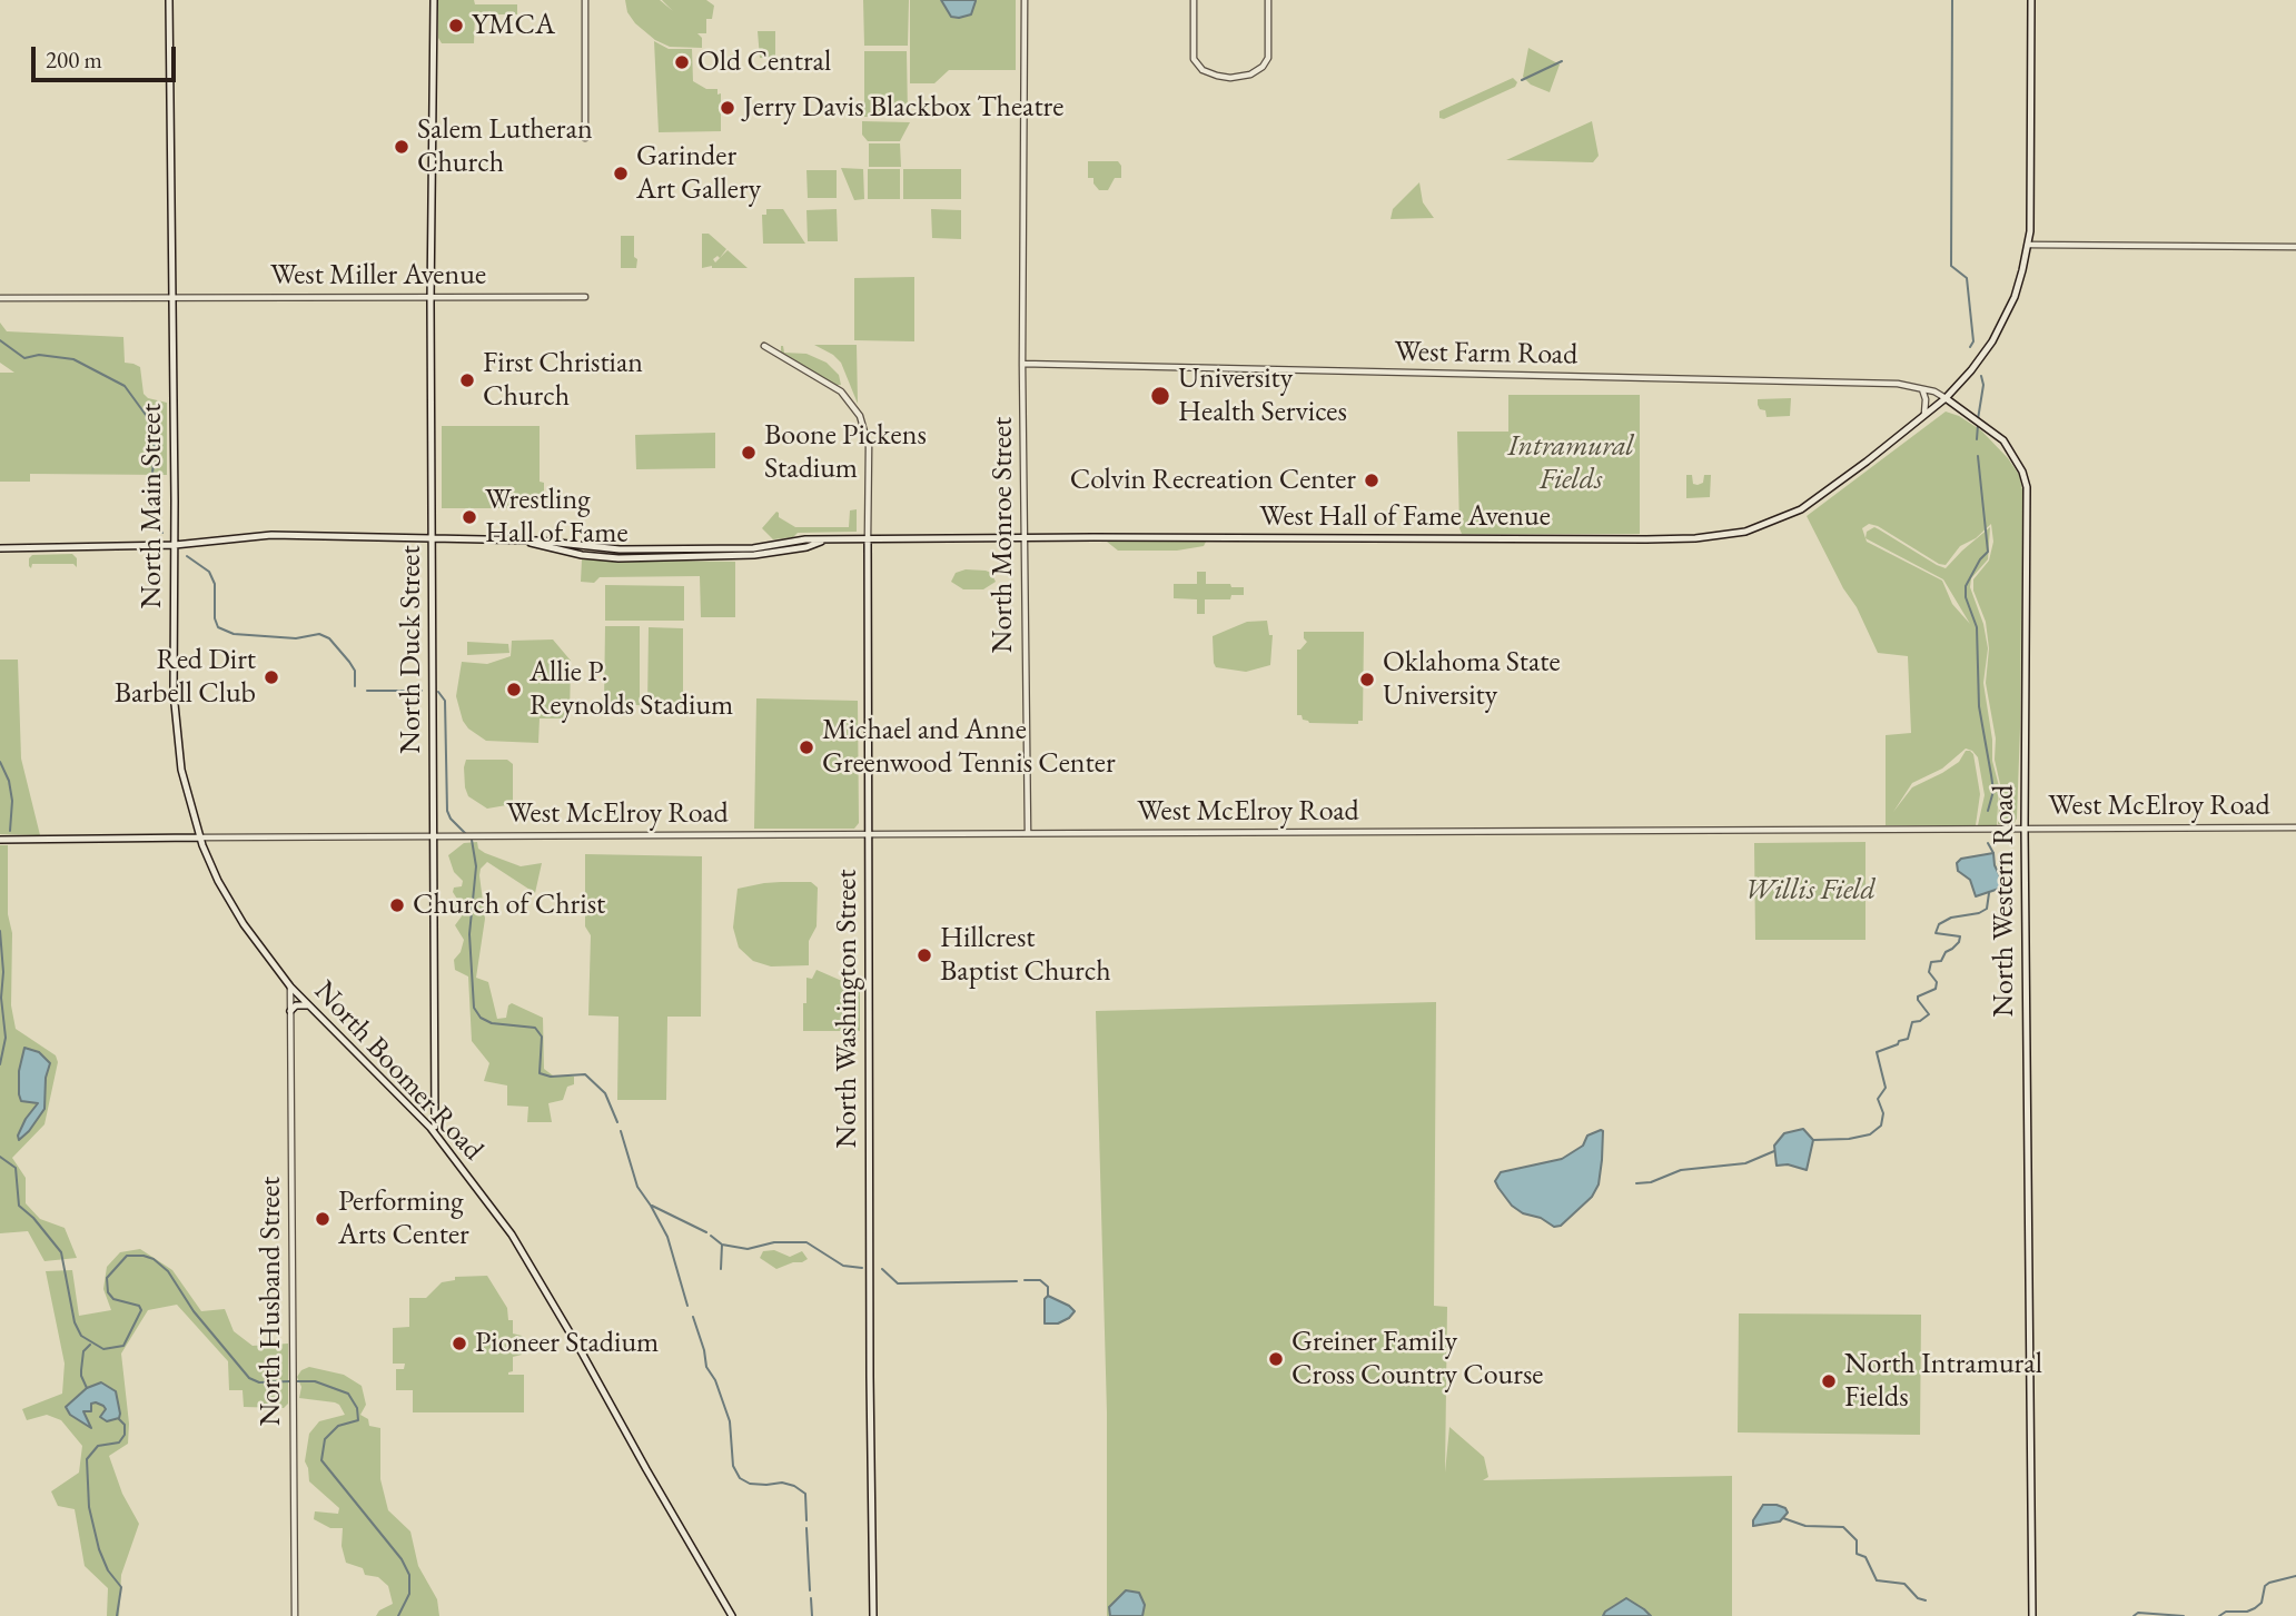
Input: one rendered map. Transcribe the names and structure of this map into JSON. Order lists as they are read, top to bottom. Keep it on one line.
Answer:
{"streets":{"main road":["North Main Street","West Hall of Fame Avenue","North Duck Street","North Western Road","North Washington Street","North Boomer Road"],"street":["West Miller Avenue","West Farm Road","North Monroe Street","West McElroy Road","North Husband Street"]},"crossings":[["West Miller Avenue","North Main Street"],["West Miller Avenue","North Duck Street"],["West Farm Road","West Hall of Fame Avenue"],["West Farm Road","North Monroe Street"],["West Farm Road","North Western Road"],["North Main Street","West Hall of Fame Avenue"],["North Main Street","West McElroy Road"],["North Main Street","North Boomer Road"],["West Hall of Fame Avenue","North Monroe Street"],["West Hall of Fame Avenue","North Duck Street"],["West Hall of Fame Avenue","North Western Road"],["West Hall of Fame Avenue","North Washington Street"],["North Monroe Street","West McElroy Road"],["North Duck Street","West McElroy Road"],["West McElroy Road","North Western Road"],["West McElroy Road","North Washington Street"],["West McElroy Road","North Boomer Road"],["North Boomer Road","North Husband Street"]],"parks":["Intramural Fields","Willis Field"],"places":["YMCA","Old Central","Jerry Davis Blackbox Theatre","Salem Lutheran Church","Garinder Art Gallery","First Christian Church","University Health Services","Boone Pickens Stadium","Colvin Recreation Center","Wrestling Hall of Fame","Red Dirt Barbell Club","Oklahoma State University","Allie P. Reynolds Stadium","Michael and Anne Greenwood Tennis Center","Church of Christ","Hillcrest Baptist Church","Performing Arts Center","Pioneer Stadium","Greiner Family Cross Country Course","North Intramural Fields"],"scale_bar":"200 m"}
